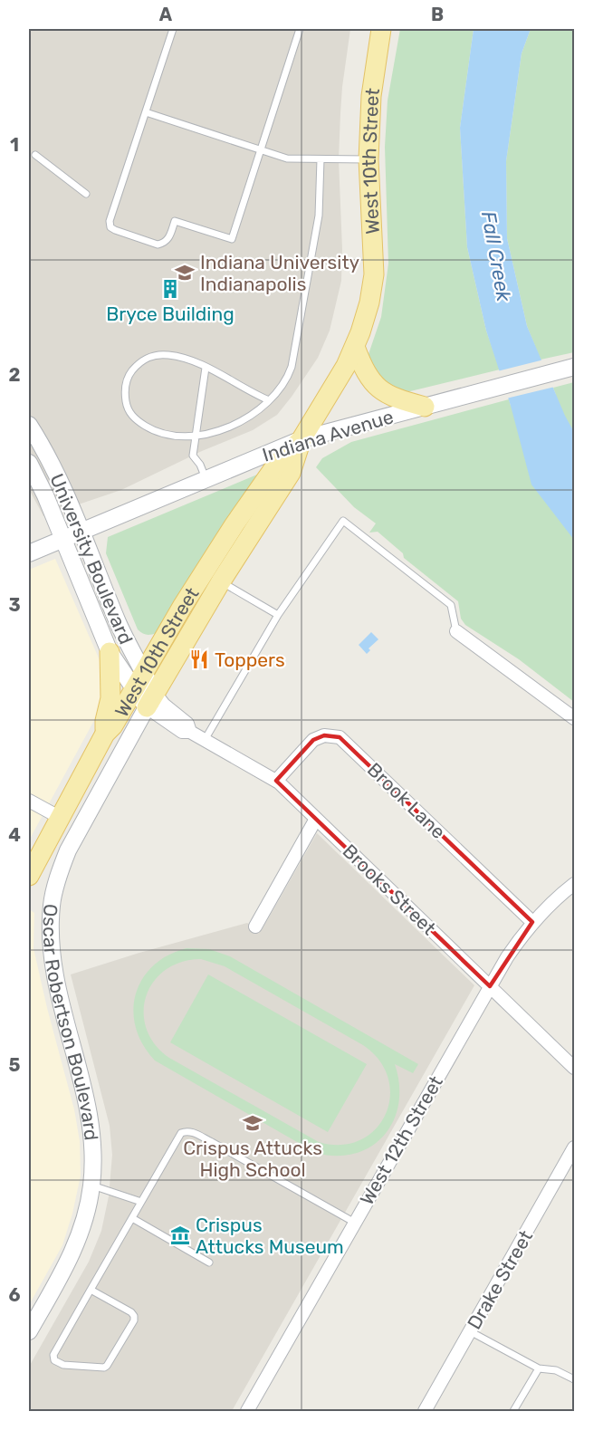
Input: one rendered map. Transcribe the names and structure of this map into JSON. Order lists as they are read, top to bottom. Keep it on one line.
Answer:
{"streets":{"main road":["West 10th Street","Indiana Avenue","University Boulevard","Oscar Robertson Boulevard"],"street":["Brook Lane","Brooks Street","West 12th Street","Drake Street"]},"crossings":[["West 10th Street","Indiana Avenue"],["West 10th Street","University Boulevard"],["West 10th Street","Brooks Street"],["West 10th Street","Oscar Robertson Boulevard"],["Indiana Avenue","University Boulevard"],["University Boulevard","Brooks Street"],["University Boulevard","Oscar Robertson Boulevard"],["Brook Lane","Brooks Street"],["Brook Lane","West 12th Street"],["Brooks Street","Oscar Robertson Boulevard"],["Brooks Street","West 12th Street"]],"water":["Fall Creek"],"places":{"school or university":["Indiana University Indianapolis","Crispus Attucks High School"],"building":["Bryce Building"],"restaurant":["Toppers"],"museum":["Crispus Attucks Museum"]},"grid":{"columns":["A","B"],"rows":["1","2","3","4","5","6"]}}
